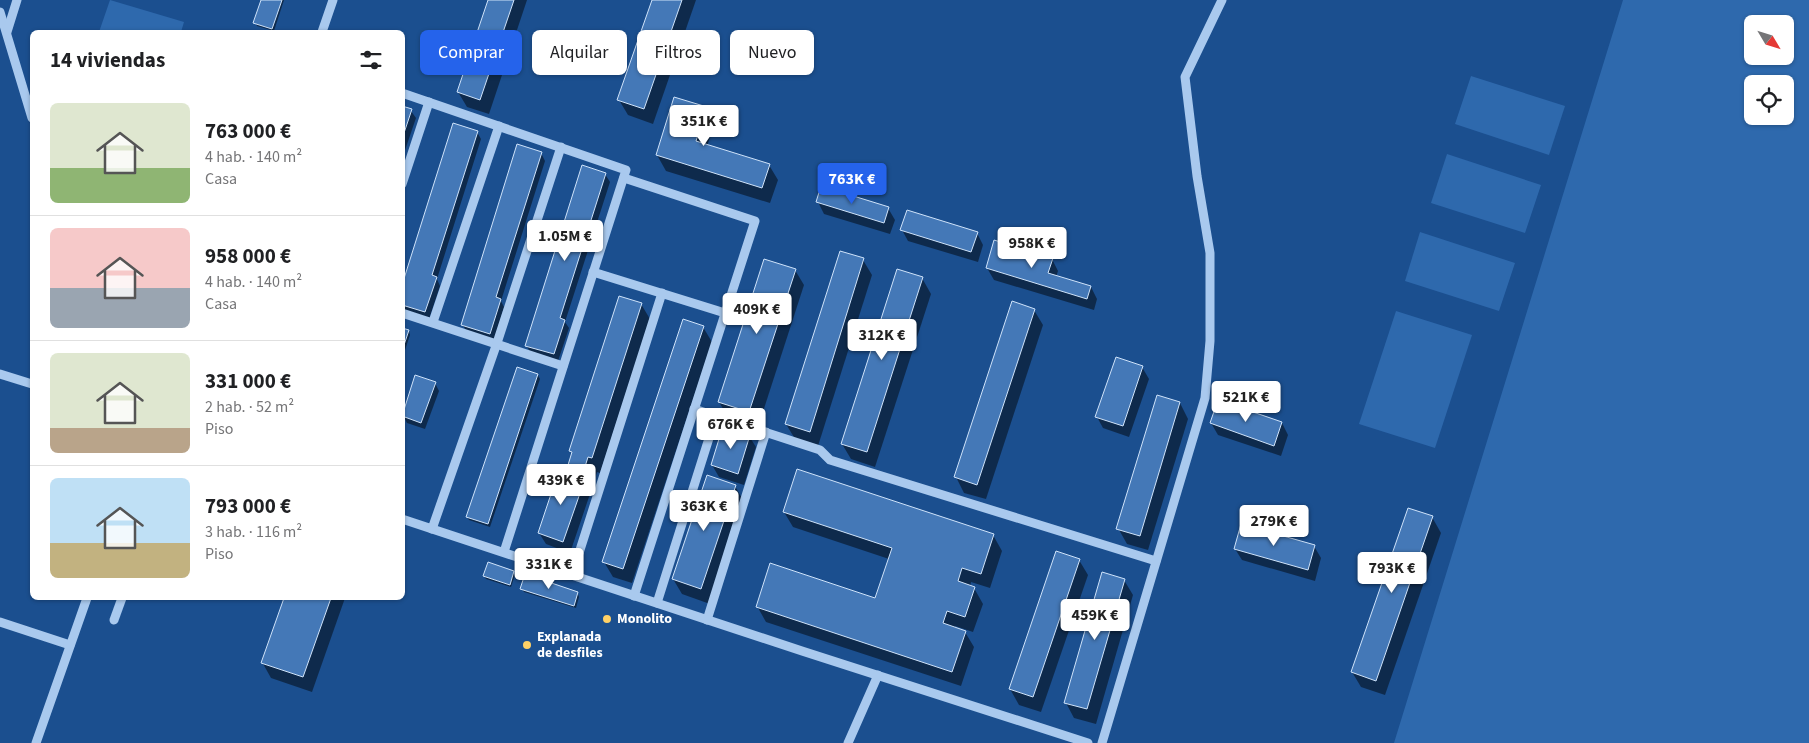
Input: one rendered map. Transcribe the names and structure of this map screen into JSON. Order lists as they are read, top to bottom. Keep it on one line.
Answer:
{"places":["Monolito","Explanada de desfiles"],"north":"bottom right","page":{"chip":["Comprar","Alquilar","Filtros","Nuevo"],"heading":"14 viviendas","list":[{"name":"763 000 €","note":"4 hab. · 140 m² · Casa"},{"name":"958 000 €","note":"4 hab. · 140 m² · Casa"},{"name":"331 000 €","note":"2 hab. · 52 m² · Piso"},{"name":"793 000 €","note":"3 hab. · 116 m² · Piso"}],"price":["351K €","763K €","1.05M €","958K €","409K €","312K €","521K €","676K €","439K €","363K €","279K €","331K €","793K €","459K €"]}}
